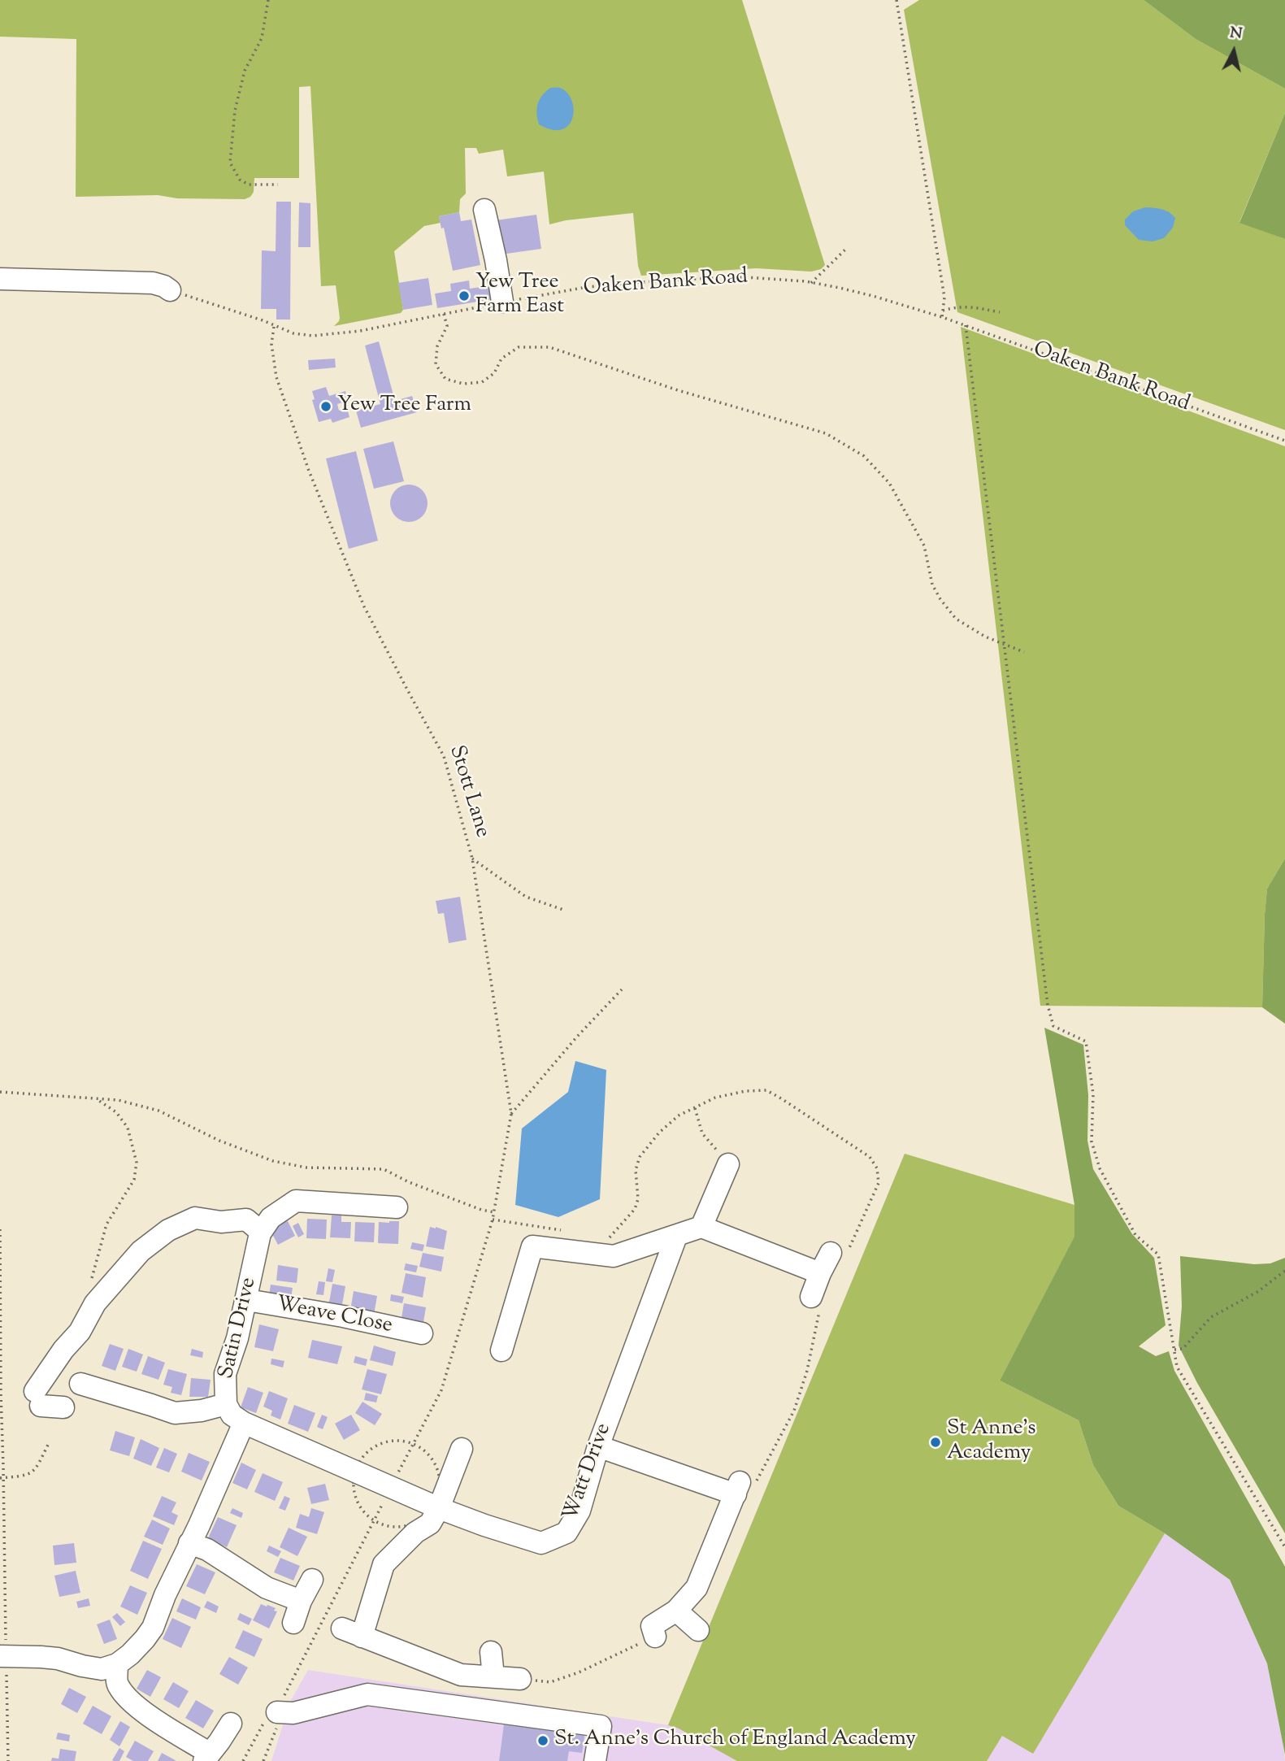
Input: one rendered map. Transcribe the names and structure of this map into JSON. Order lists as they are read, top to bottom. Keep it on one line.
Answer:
{"streets":{"street":["Weave Close","Satin Drive","Watt Drive"],"path":["Oaken Bank Road","Stott Lane"]},"crossings":[["Oaken Bank Road","Stott Lane"],["Weave Close","Satin Drive"],["Satin Drive","Watt Drive"]],"places":["Yew Tree Farm East","Yew Tree Farm","St Anne's Academy","St. Anne's Church of England Academy"],"north":"top"}
